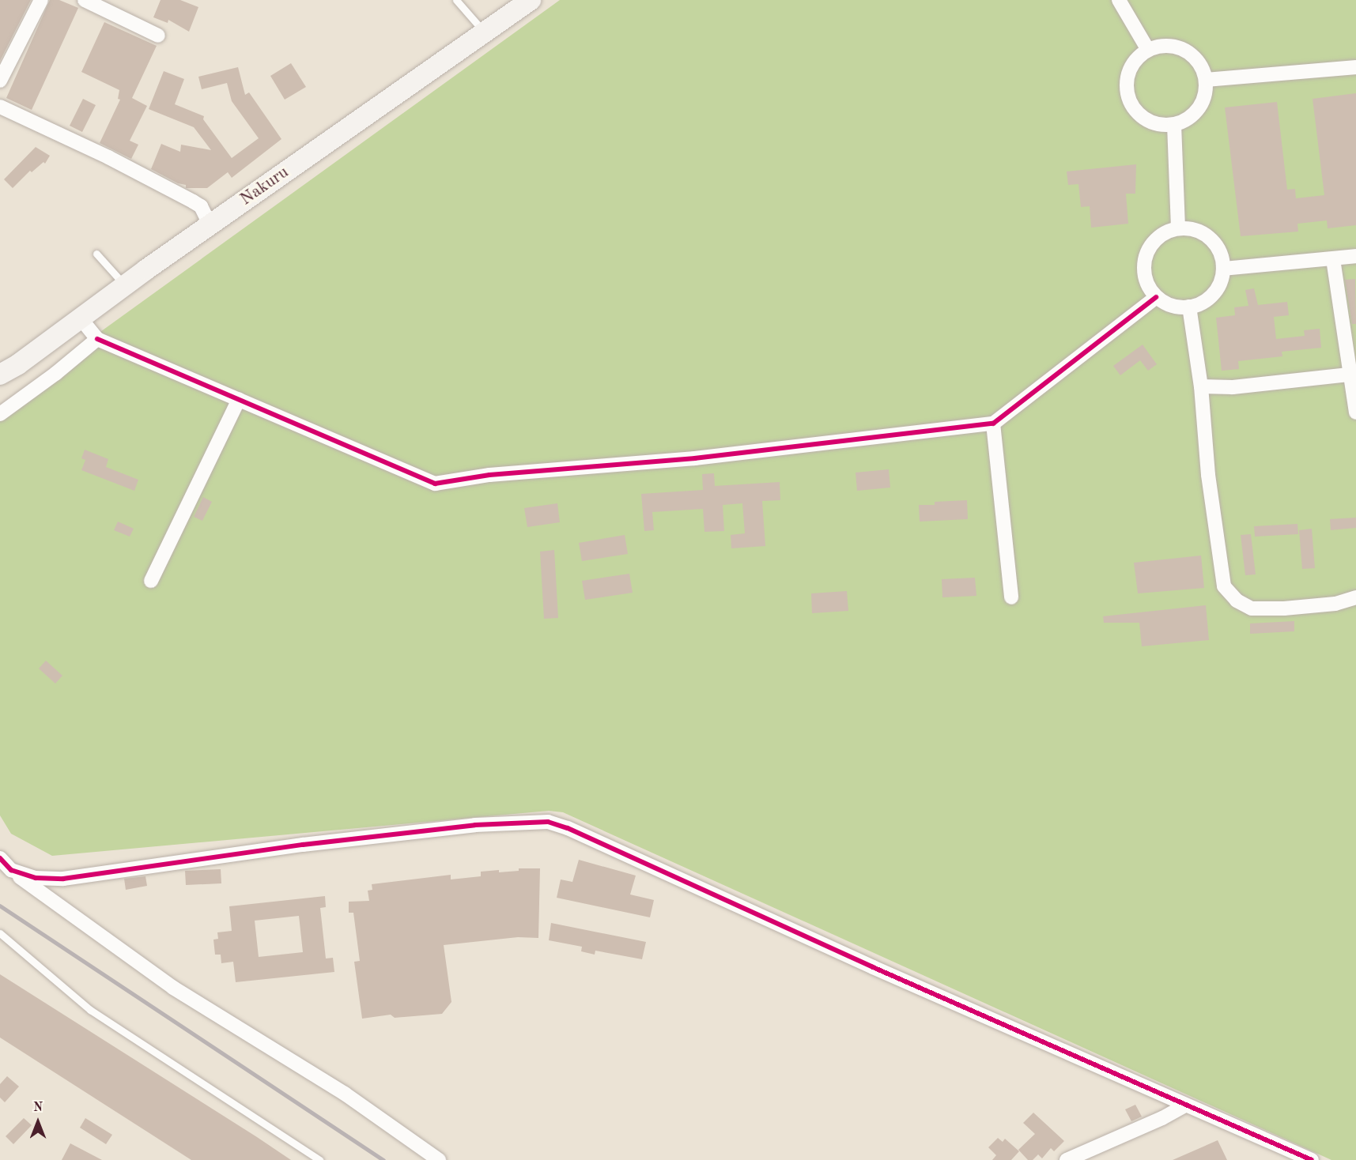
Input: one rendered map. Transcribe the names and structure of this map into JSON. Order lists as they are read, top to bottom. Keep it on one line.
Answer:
{"streets":{"main road":["Nakuru"]},"north":"top"}
